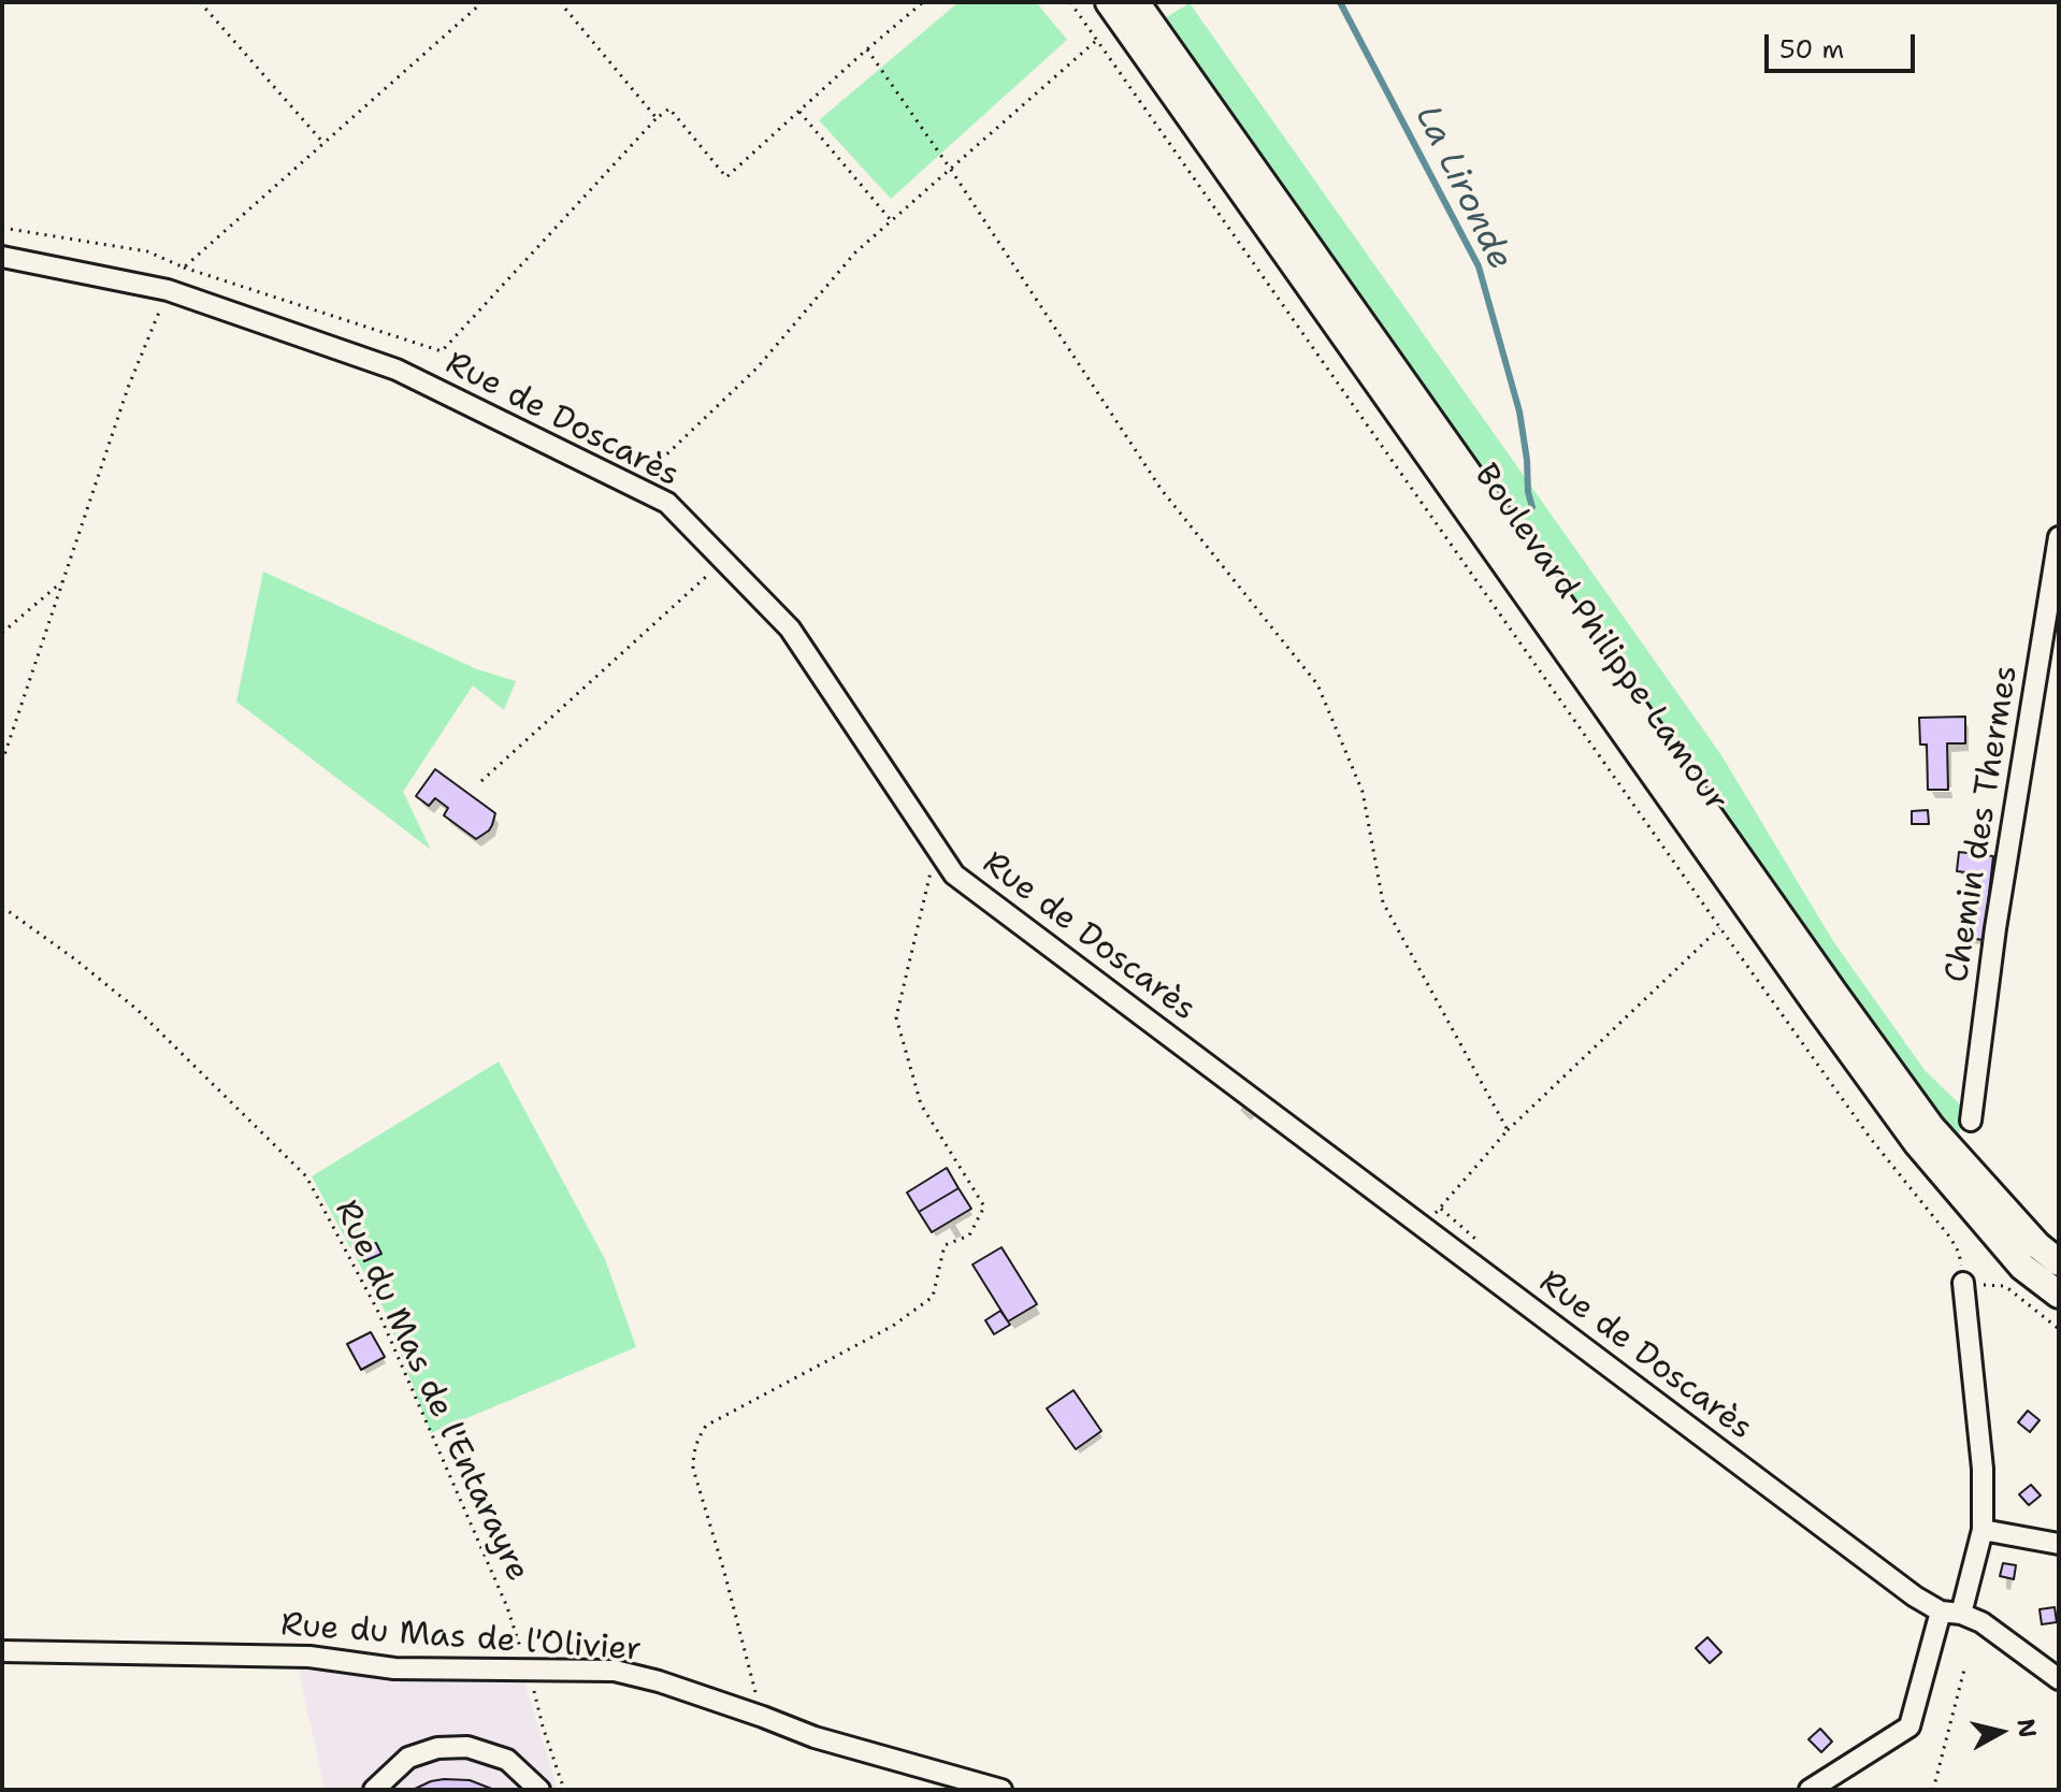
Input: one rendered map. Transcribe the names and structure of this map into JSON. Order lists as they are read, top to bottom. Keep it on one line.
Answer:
{"streets":{"main road":["Boulevard Philippe Lamour"],"street":["Rue de Doscarès","Chemin des Thermes","Rue du Mas de l'Olivier"],"path":["Rue du Mas de l'Entarayre"]},"crossings":[["Rue du Mas de l'Entarayre","Rue du Mas de l'Olivier"]],"water":["La Lironde"],"scale_bar":"50 m","north":"right"}
